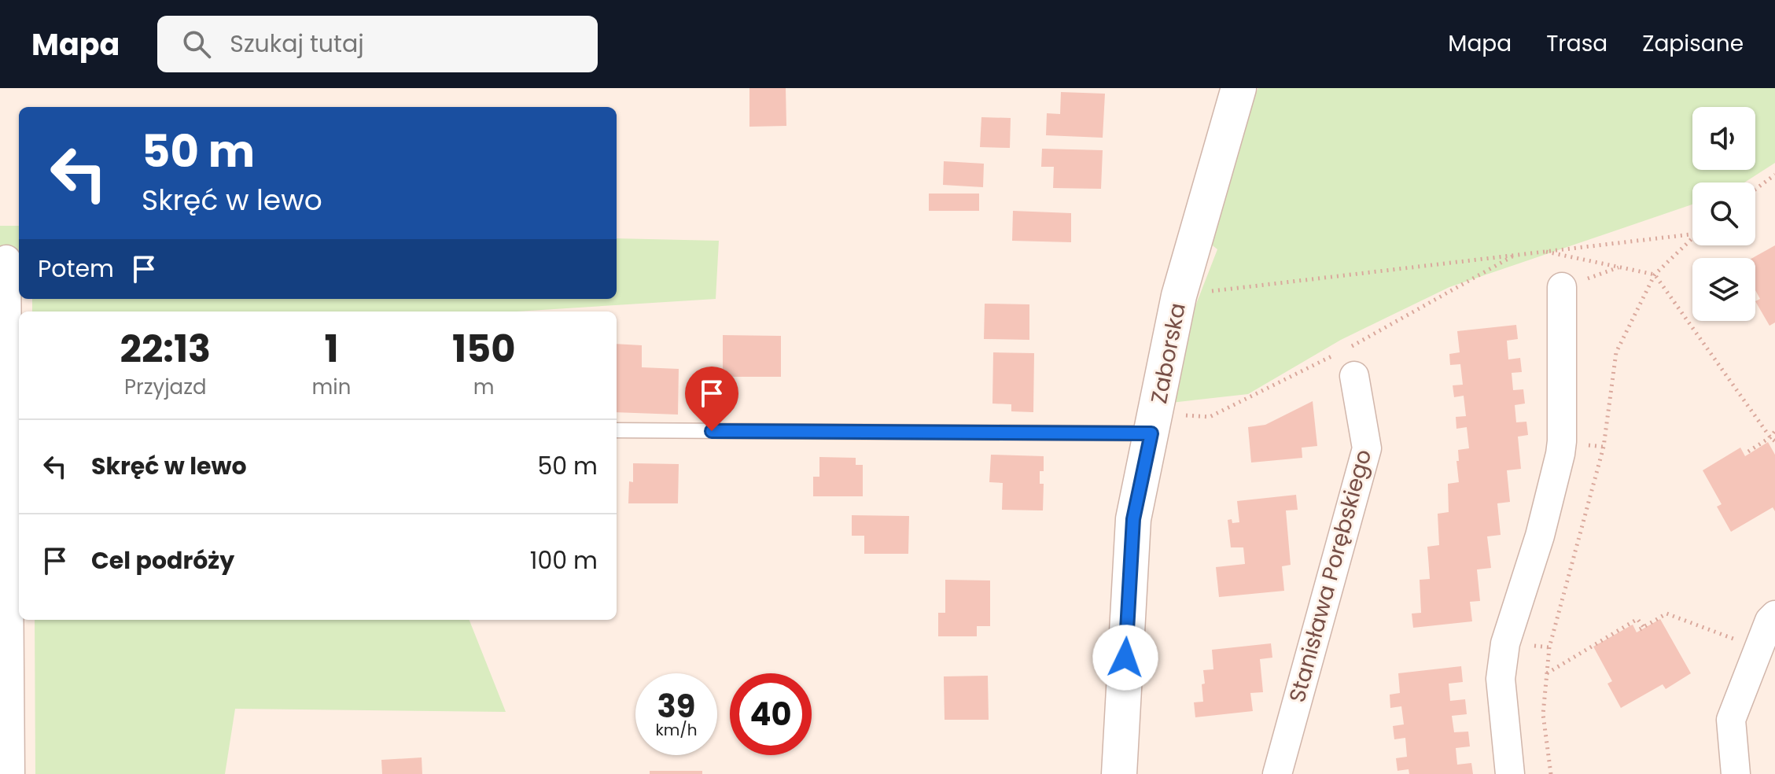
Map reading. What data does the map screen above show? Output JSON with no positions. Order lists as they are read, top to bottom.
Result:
{
  "streets": {
    "street": ["Zaborska", "Stanisława Porębskiego"]
  },
  "page": {
    "header": "Mapa",
    "search": "Szukaj tutaj",
    "nav": ["Mapa", "Trasa", "Zapisane"],
    "turn": ["50 m", "Skręć w lewo"],
    "then": "Potem",
    "eta": [
      "22:13",
      "Przyjazd",
      "1",
      "min",
      "150",
      "m"
    ],
    "list": [
      {
        "name": "Skręć w lewo",
        "value": "50 m"
      },
      {
        "name": "Cel podróży",
        "value": "100 m"
      }
    ],
    "speed": "39 km/h",
    "limit": "40"
  }
}
